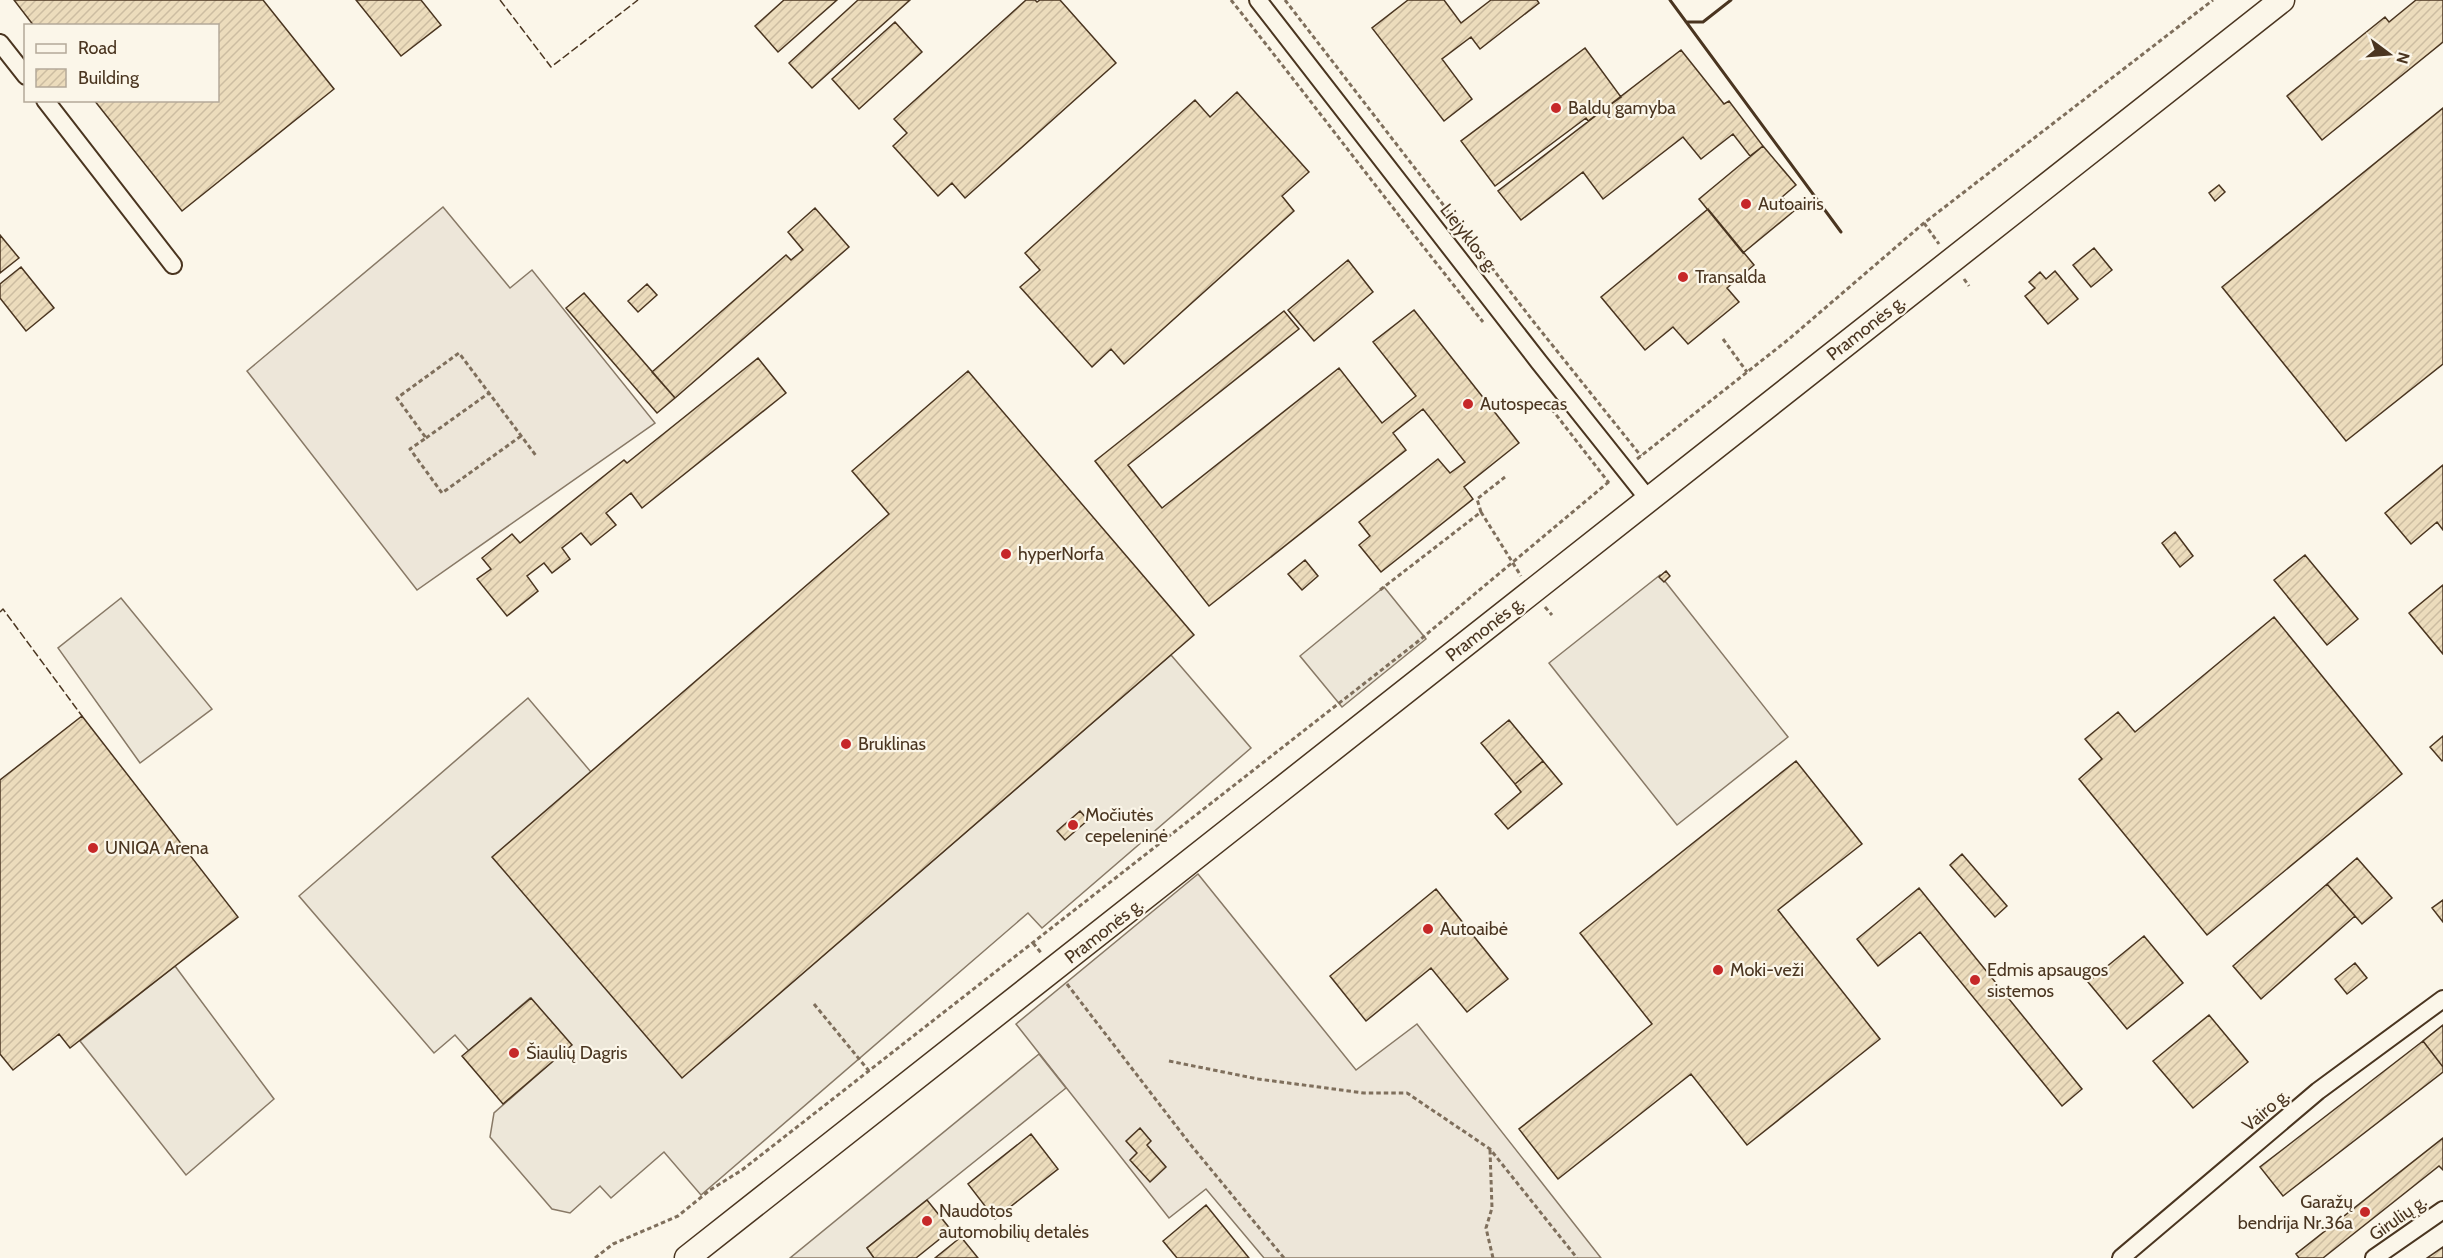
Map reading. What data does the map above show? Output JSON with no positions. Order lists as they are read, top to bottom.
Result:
{
  "streets": {
    "main road": ["Pramonės g."],
    "street": ["Liejyklos g.", "Vairo g.", "Girulių g."]
  },
  "crossings": [
    ["Liejyklos g.", "Pramonės g."]
  ],
  "places": [
    "Baldų gamyba",
    "Autoairis",
    "Transalda",
    "Autospecas",
    "hyperNorfa",
    "Bruklinas",
    "Močiutės cepeleninė",
    "UNIQA Arena",
    "Autoaibė",
    "Moki-veži",
    "Edmis apsaugos sistemos",
    "Šiaulių Dagris",
    "Garažų bendrija Nr.36a",
    "Naudotos automobilių detalės"
  ],
  "legend": ["Road", "Building"],
  "north": "right"
}
